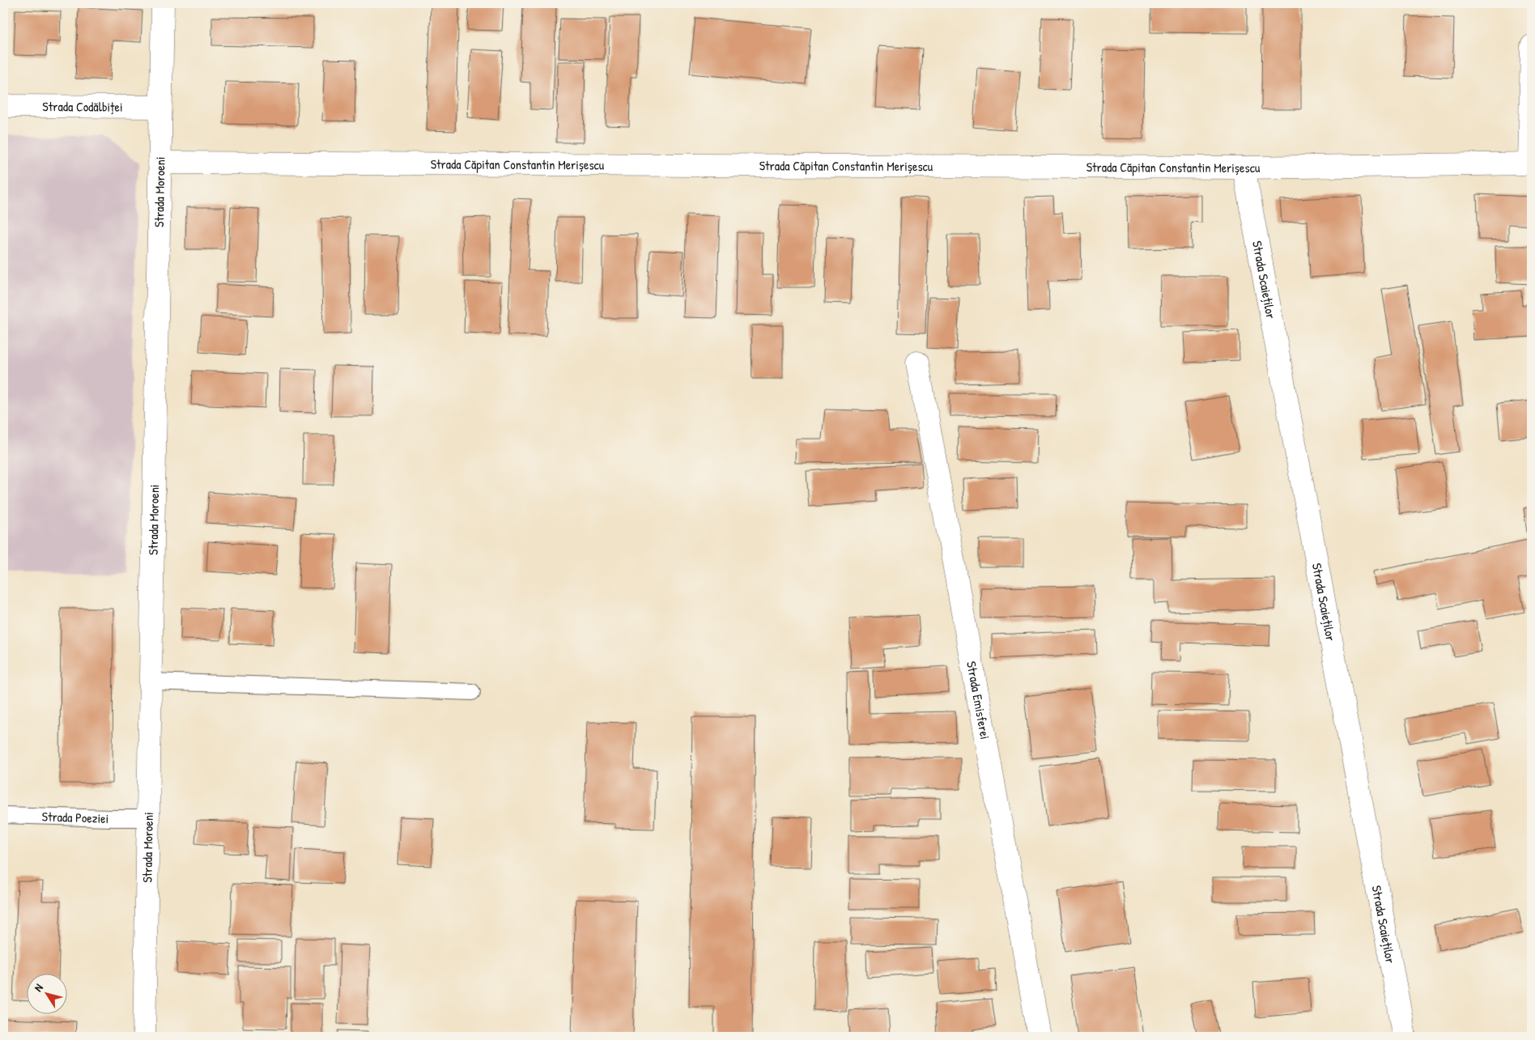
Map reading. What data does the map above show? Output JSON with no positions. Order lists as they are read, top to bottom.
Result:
{
  "streets": {
    "street": [
      "Strada Codălbiței",
      "Strada Căpitan Constantin Merișescu",
      "Strada Moroeni",
      "Strada Scaieților",
      "Strada Emisferei"
    ],
    "lane": ["Strada Poeziei"]
  },
  "crossings": [
    ["Strada Codălbiței", "Strada Moroeni"],
    ["Strada Căpitan Constantin Merișescu", "Strada Moroeni"],
    ["Strada Căpitan Constantin Merișescu", "Strada Scaieților"],
    ["Strada Moroeni", "Strada Poeziei"]
  ],
  "north": "top left"
}
